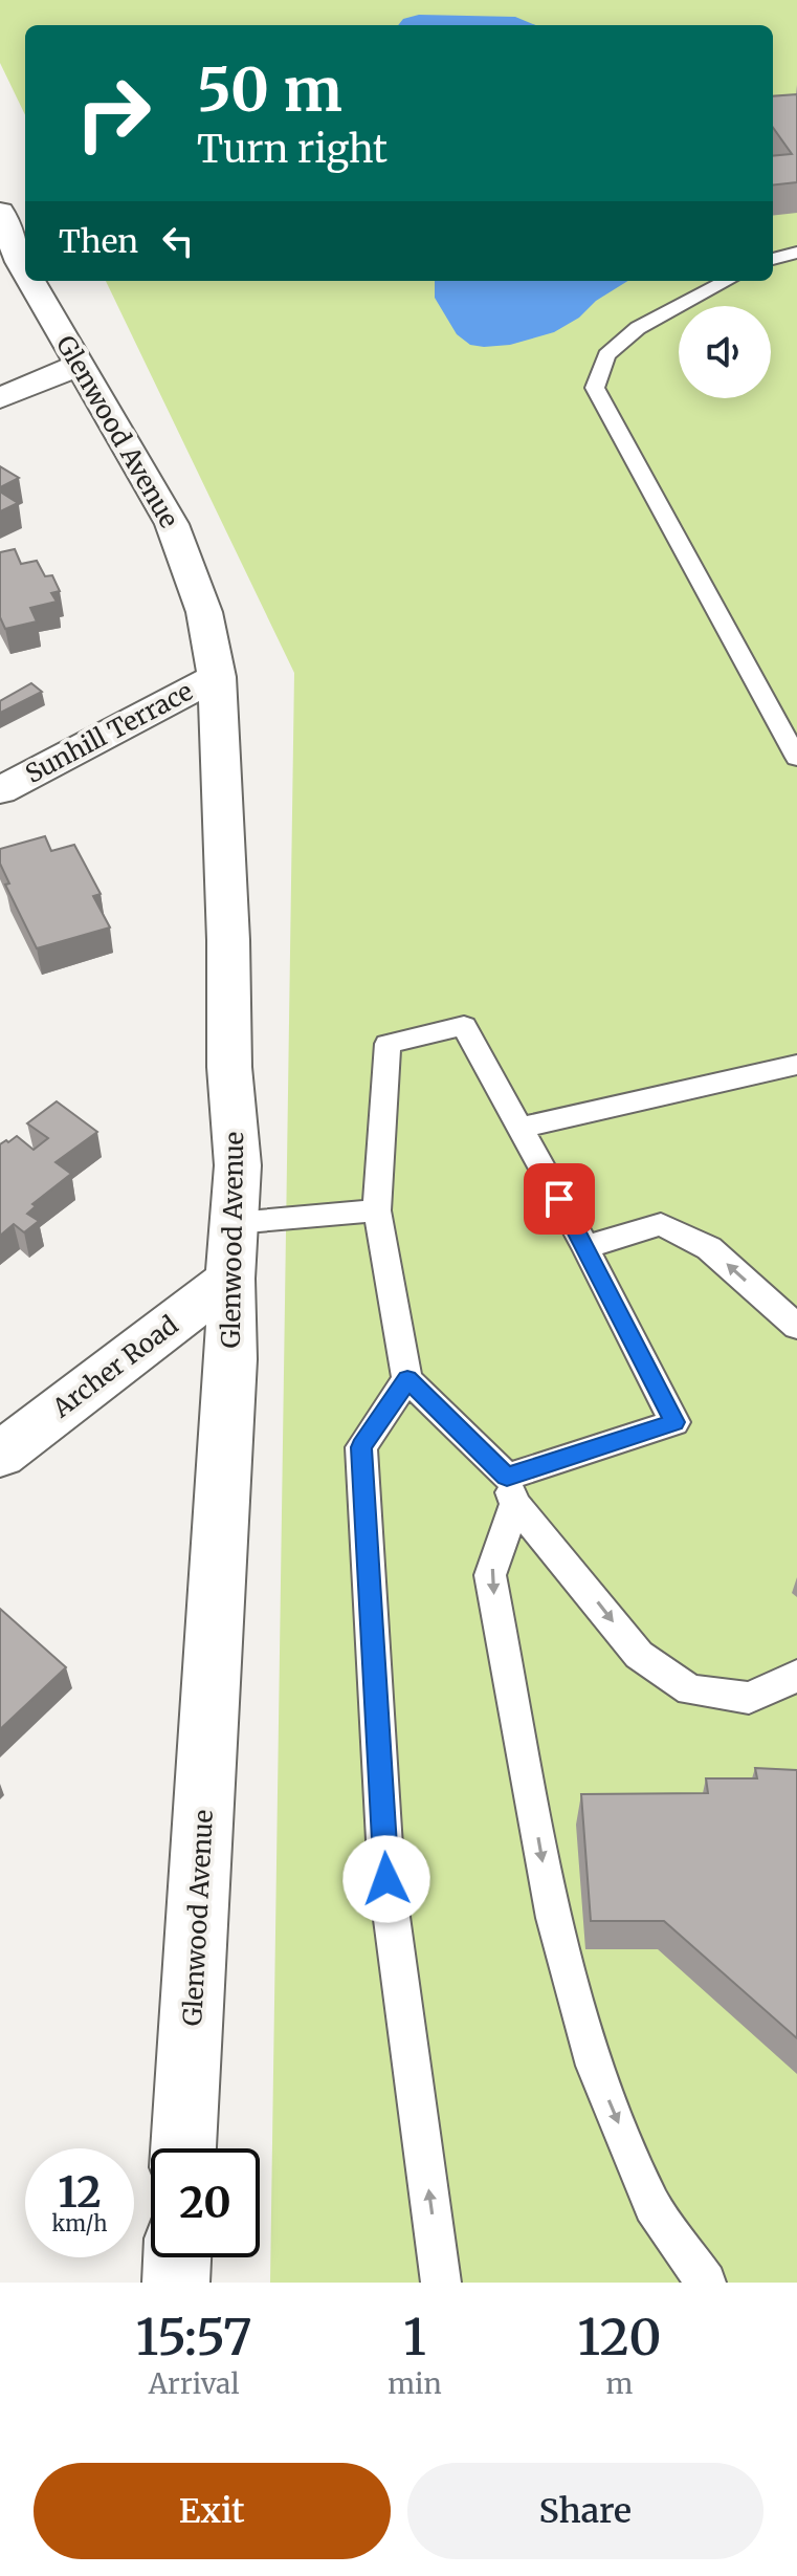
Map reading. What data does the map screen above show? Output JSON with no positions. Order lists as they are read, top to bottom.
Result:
{
  "streets": {
    "street": ["Glenwood Avenue", "Sunhill Terrace", "Archer Road"]
  },
  "crossings": [
    ["Glenwood Avenue", "Sunhill Terrace"],
    ["Glenwood Avenue", "Archer Road"]
  ],
  "page": {
    "turn": ["50 m", "Turn right"],
    "then": "Then",
    "speed": "12 km/h",
    "limit": "20",
    "eta": [
      "15:57",
      "Arrival",
      "1",
      "min",
      "120",
      "m"
    ],
    "buttons": ["Exit", "Share"]
  }
}
